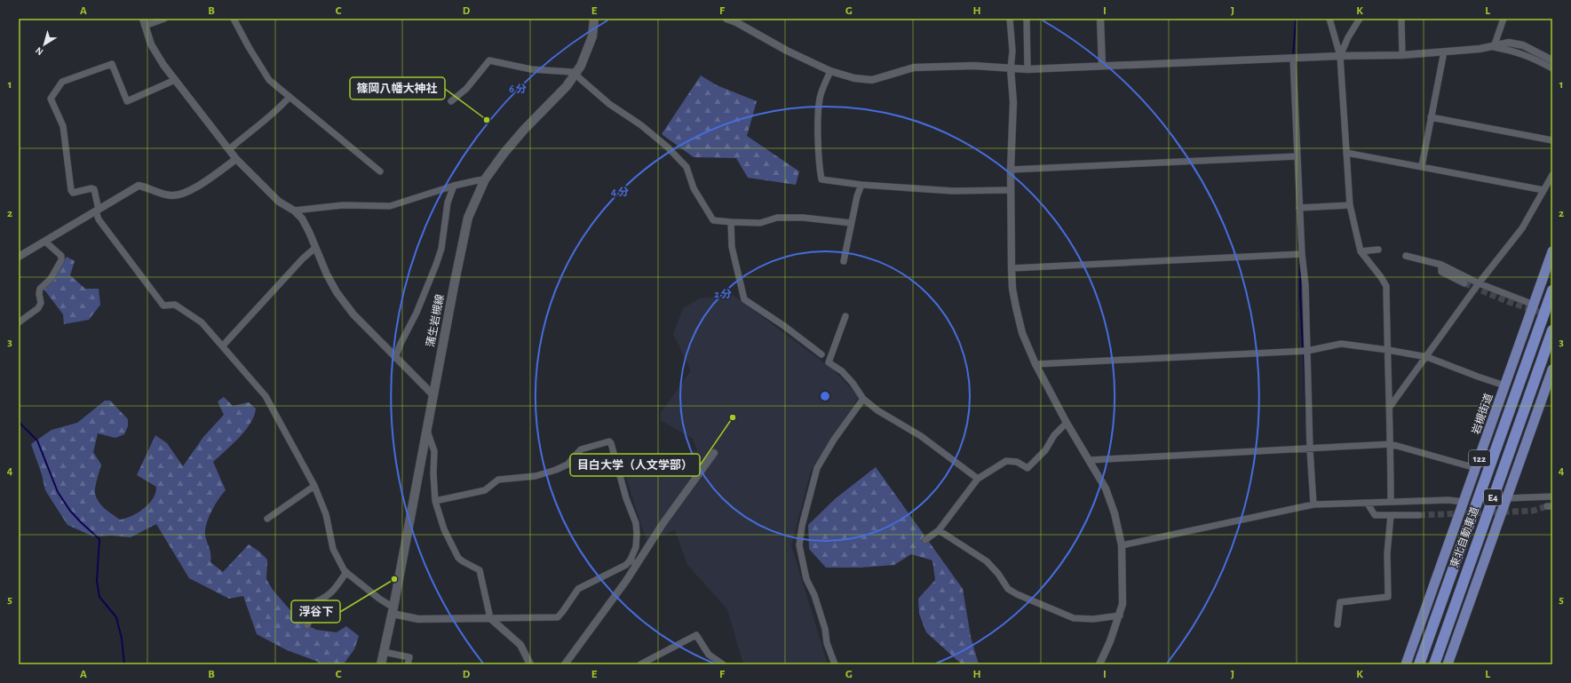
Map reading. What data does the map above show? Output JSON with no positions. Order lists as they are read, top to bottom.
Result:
{
  "streets": {
    "highway": [
      "岩槻街道",
      "122",
      "E4",
      "東北自動車道"
    ],
    "main road": ["蒲生岩槻線"]
  },
  "places": ["篠岡八幡大神社", "目白大学（人文学部）", "浮谷下"],
  "north": "bottom left",
  "grid": {
    "columns": [
      "A",
      "B",
      "C",
      "D",
      "E",
      "F",
      "G",
      "H",
      "I",
      "J",
      "K",
      "L"
    ],
    "rows": [
      "1",
      "2",
      "3",
      "4",
      "5"
    ]
  },
  "rings": ["6 分", "4 分", "2 分"]
}
